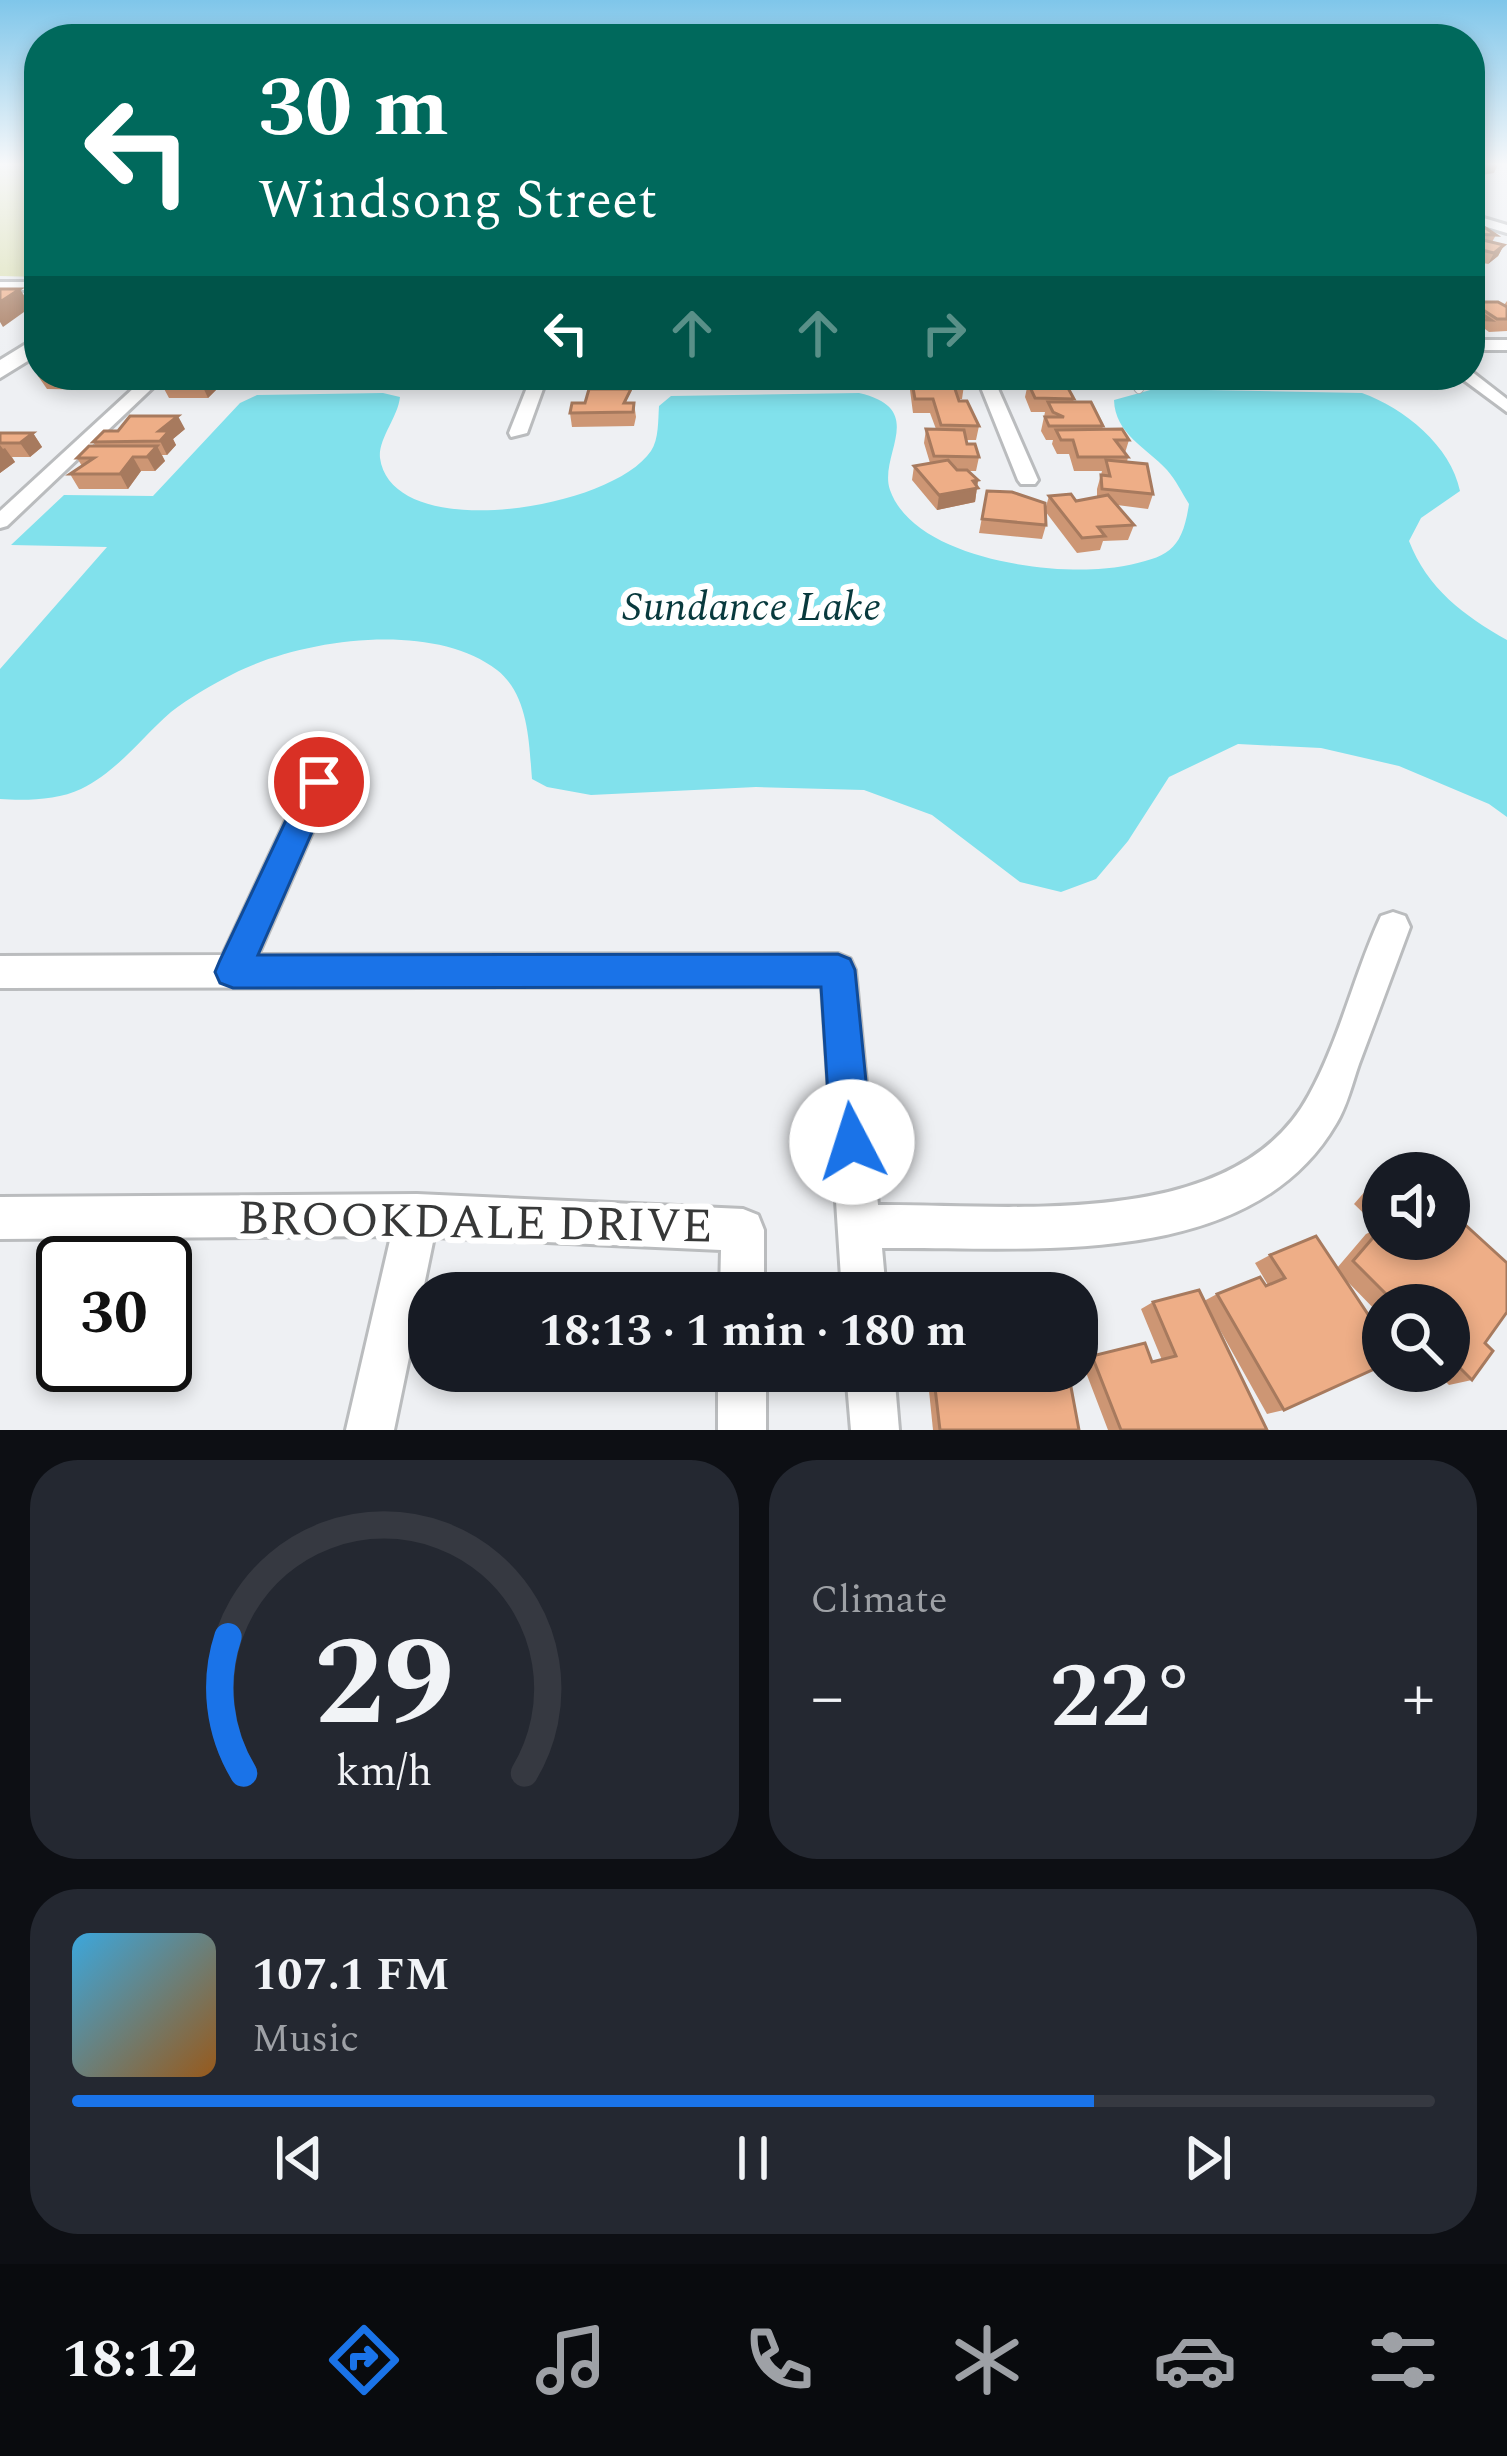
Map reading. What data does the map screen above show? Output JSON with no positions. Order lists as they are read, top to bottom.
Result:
{
  "streets": {
    "street": ["BROOKDALE DRIVE"]
  },
  "water": ["Sundance Lake"],
  "page": {
    "turn": ["30 m", "Windsong Street"],
    "limit": "30",
    "trip": "18:13 · 1 min · 180 m",
    "tile": "Climate",
    "heat": ["−", "22°", "+"],
    "song": ["107.1 FM", "Music"],
    "tabs": "18:12",
    "gauge": ["29", "km/h"]
  }
}
